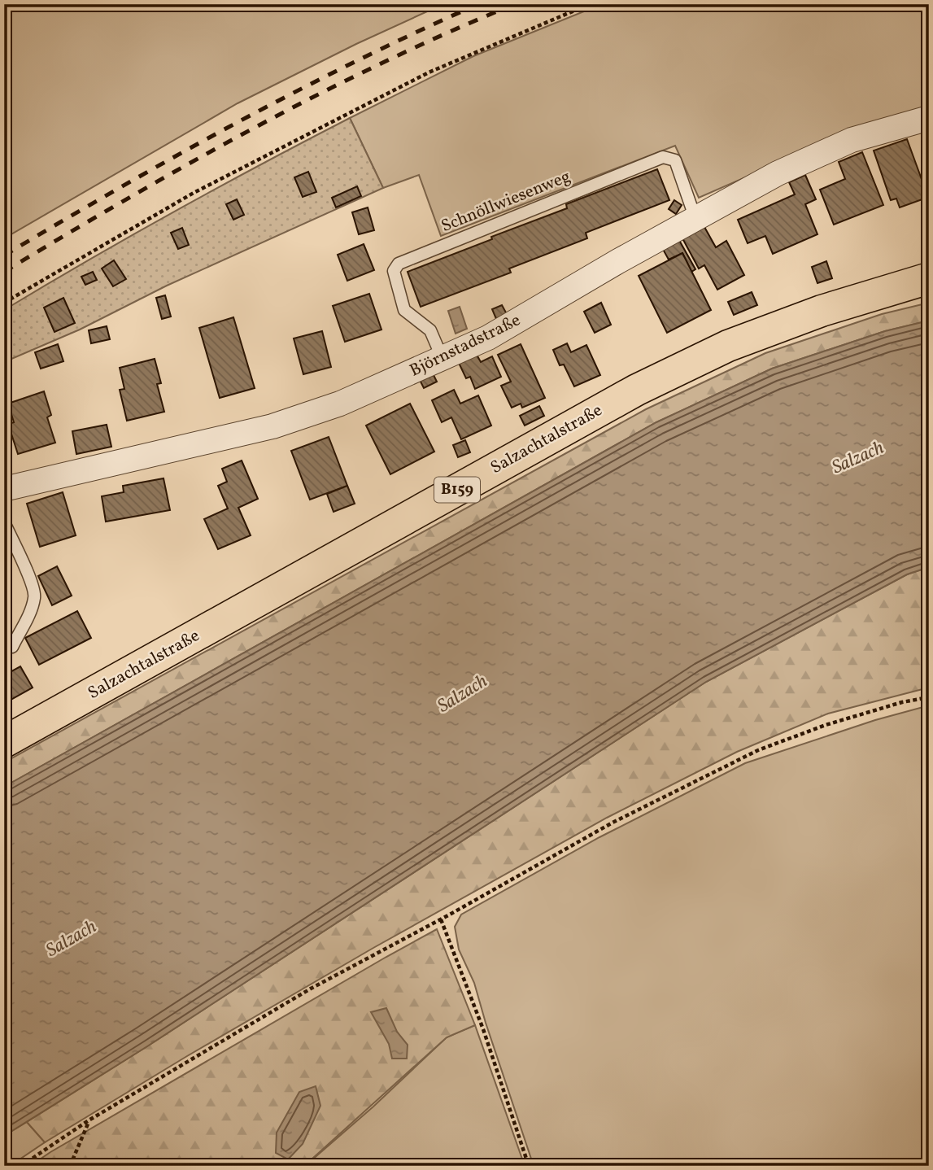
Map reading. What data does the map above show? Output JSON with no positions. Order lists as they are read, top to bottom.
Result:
{
  "streets": {
    "main road": ["Salzachtalstraße", "B159"],
    "street": ["Björnstadstraße"],
    "lane": ["Schnöllwiesenweg"]
  },
  "crossings": [
    ["Schnöllwiesenweg", "Björnstadstraße"]
  ],
  "water": ["Salzach"]
}
